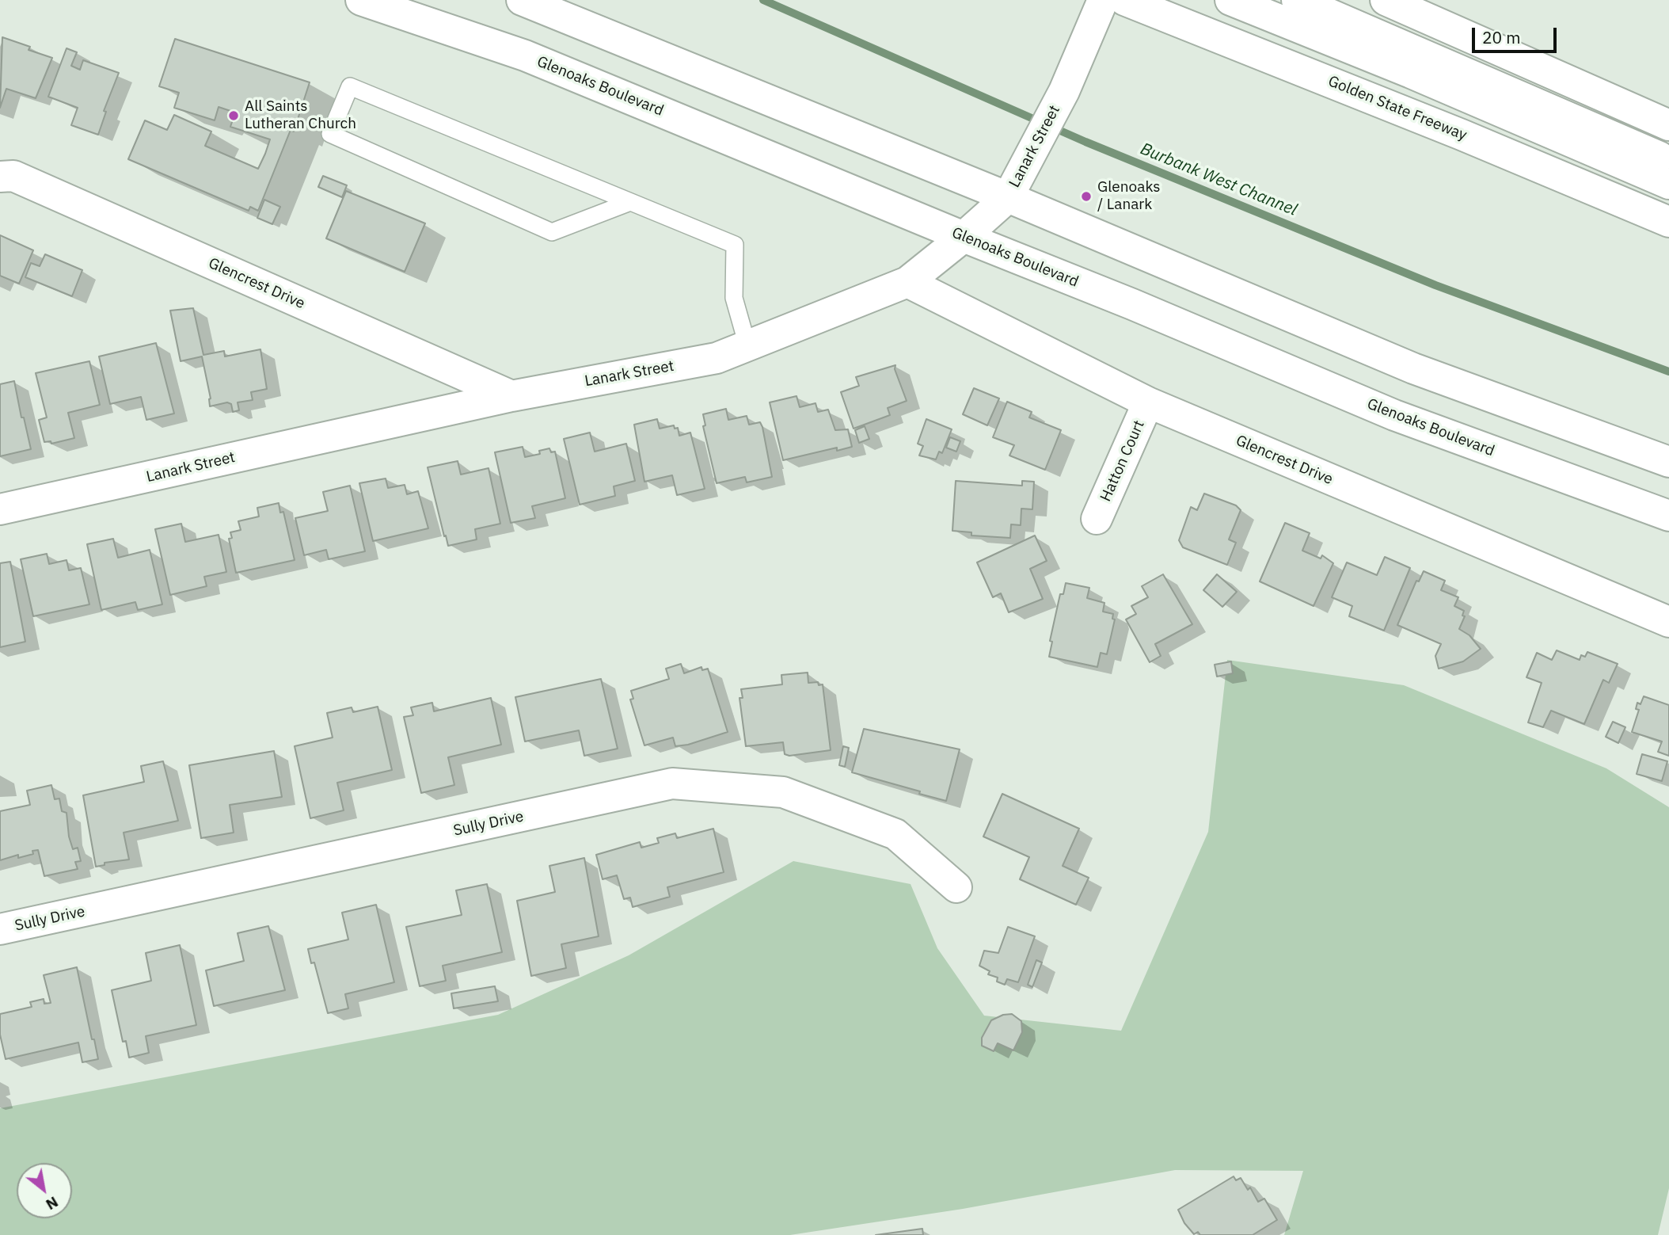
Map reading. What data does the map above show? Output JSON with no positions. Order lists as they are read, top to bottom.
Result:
{
  "streets": {
    "main road": [
      "Glenoaks Boulevard",
      "Golden State Freeway",
      "Lanark Street",
      "Glencrest Drive",
      "Hatton Court",
      "Sully Drive"
    ]
  },
  "crossings": [
    ["Glenoaks Boulevard", "Lanark Street"],
    ["Lanark Street", "Glencrest Drive"],
    ["Glencrest Drive", "Hatton Court"]
  ],
  "water": ["Burbank West Channel"],
  "places": ["All Saints Lutheran Church", "Glenoaks / Lanark"],
  "scale_bar": "20 m",
  "north": "bottom right"
}
